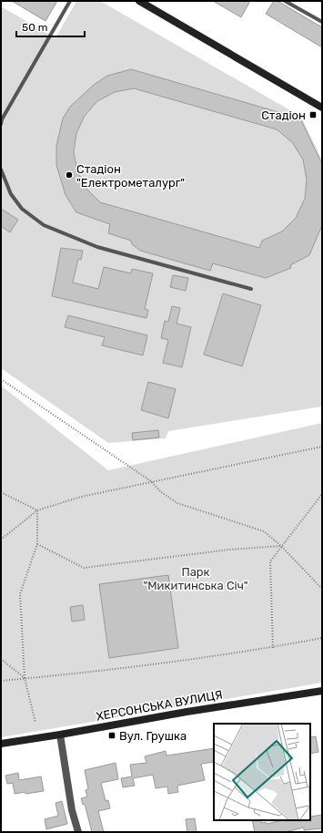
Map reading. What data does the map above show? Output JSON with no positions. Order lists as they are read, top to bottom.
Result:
{
  "streets": {
    "main road": ["ХЕРСОНСЬКА ВУЛИЦЯ"]
  },
  "parks": ["Парк \"Микитинська Січ\""],
  "places": {
    "transit": ["Стадіон", "Вул. Грушка"],
    "other": ["Стадіон \"Електрометалург\""]
  },
  "scale_bar": "50 m"
}
